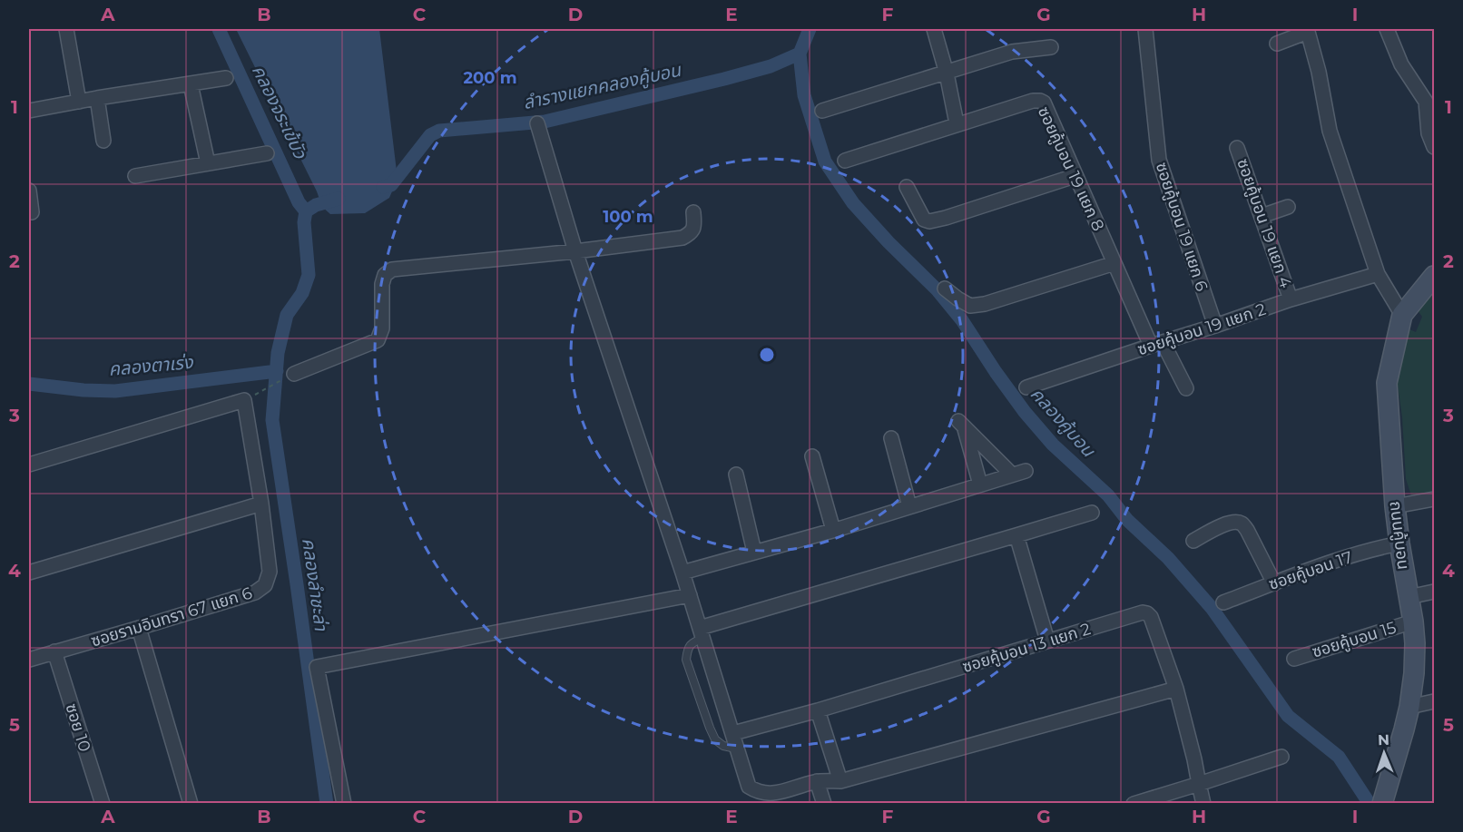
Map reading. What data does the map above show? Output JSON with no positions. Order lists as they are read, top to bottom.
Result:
{
  "streets": {
    "main road": ["ถนนคู้บอน"],
    "street": [
      "ซอยคู้บอน 19 แยก 8",
      "ซอยคู้บอน 19 แยก 4",
      "ซอยคู้บอน 19 แยก 6",
      "ซอยคู้บอน 19 แยก 2",
      "ซอยคู้บอน 17",
      "ซอยรามอินทรา 67 แยก 6",
      "ซอยคู้บอน 15",
      "ซอยคู้บอน 13 แยก 2",
      "ซอย 10"
    ]
  },
  "crossings": [
    ["ซอยคู้บอน 19 แยก 8", "ซอยคู้บอน 19 แยก 2"],
    ["ซอยคู้บอน 19 แยก 4", "ซอยคู้บอน 19 แยก 2"],
    ["ซอยคู้บอน 19 แยก 6", "ซอยคู้บอน 19 แยก 2"],
    ["ถนนคู้บอน", "ซอยคู้บอน 17"],
    ["ถนนคู้บอน", "ซอยคู้บอน 15"],
    ["ซอยรามอินทรา 67 แยก 6", "ซอย 10"]
  ],
  "water": [
    "ลำรางแยกคลองคู้บอน",
    "คลองจระเข้บัว",
    "คลองตาเร่ง",
    "คลองคู้บอน",
    "คลองลำชะล่า"
  ],
  "north": "top",
  "grid": {
    "columns": [
      "A",
      "B",
      "C",
      "D",
      "E",
      "F",
      "G",
      "H",
      "I"
    ],
    "rows": [
      "1",
      "2",
      "3",
      "4",
      "5"
    ]
  },
  "rings": ["200 m", "100 m"]
}
